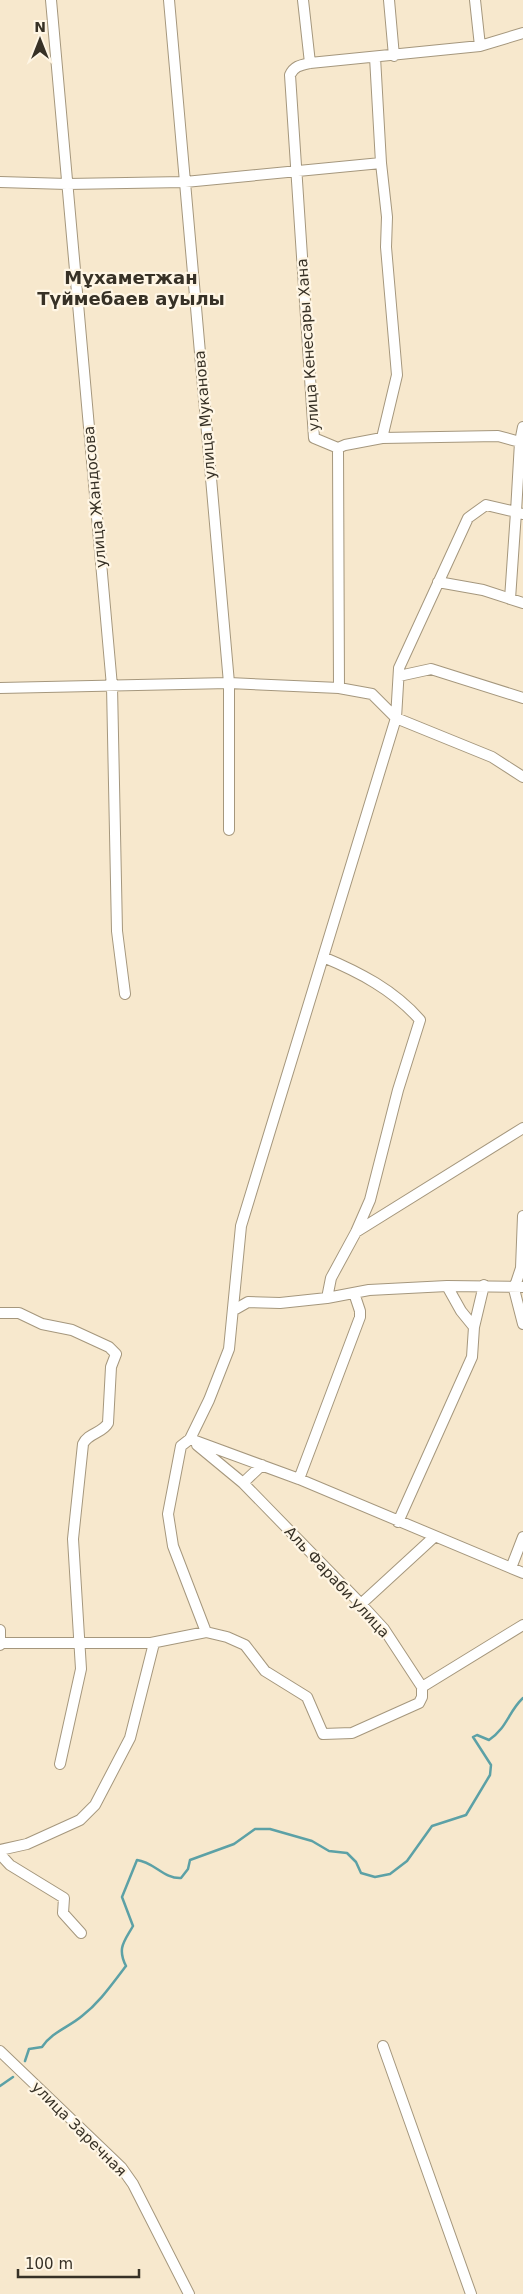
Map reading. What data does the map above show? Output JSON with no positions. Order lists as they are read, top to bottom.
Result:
{
  "streets": {
    "street": [
      "улица Кенесары Хана",
      "улица Муканова",
      "улица Жандосова",
      "Аль Фараби улица",
      "улица Заречная"
    ]
  },
  "districts": ["Мұхаметжан Түймебаев ауылы"],
  "scale_bar": "100 m",
  "north": "top"
}
